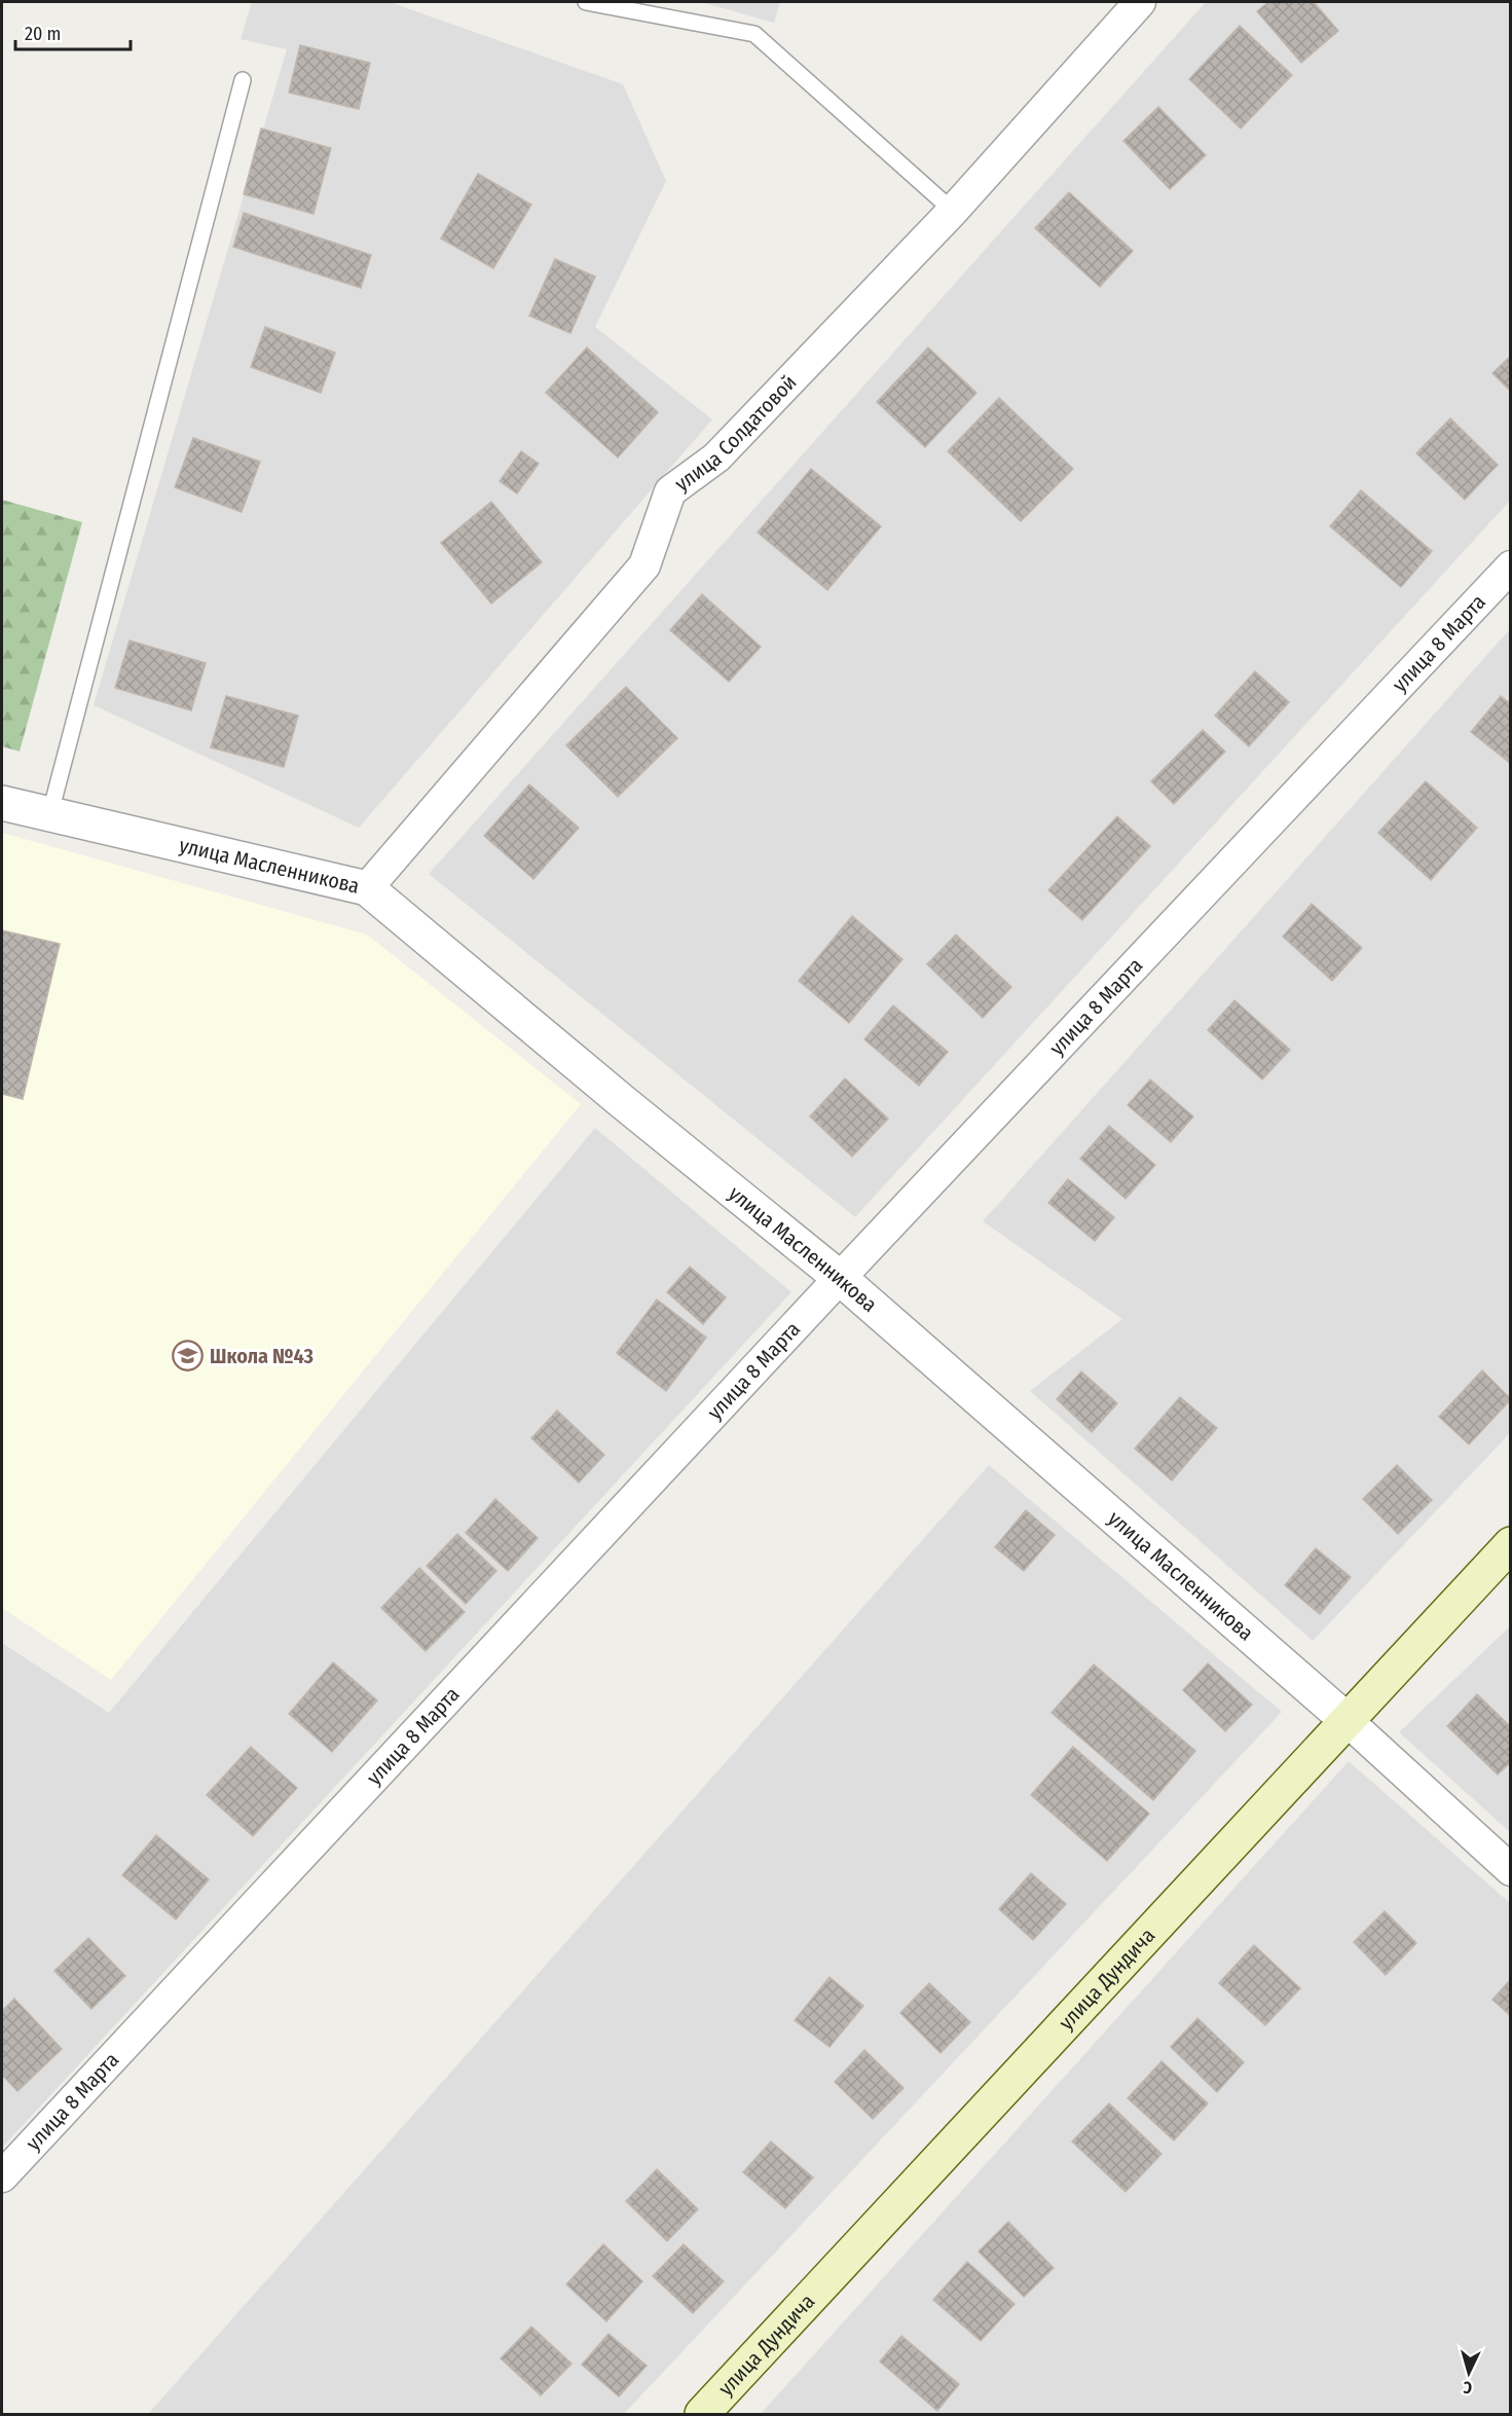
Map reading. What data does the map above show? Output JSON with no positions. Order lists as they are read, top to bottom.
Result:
{
  "streets": {
    "main road": ["улица Дундича"],
    "street": ["улица Солдатовой", "улица 8 Марта", "улица Масленникова"]
  },
  "crossings": [
    ["улица Солдатовой", "улица Масленникова"],
    ["улица 8 Марта", "улица Масленникова"],
    ["улица Масленникова", "улица Дундича"]
  ],
  "places": {
    "school or university": ["Школа №43"]
  },
  "scale_bar": "20 m",
  "north": "bottom"
}
